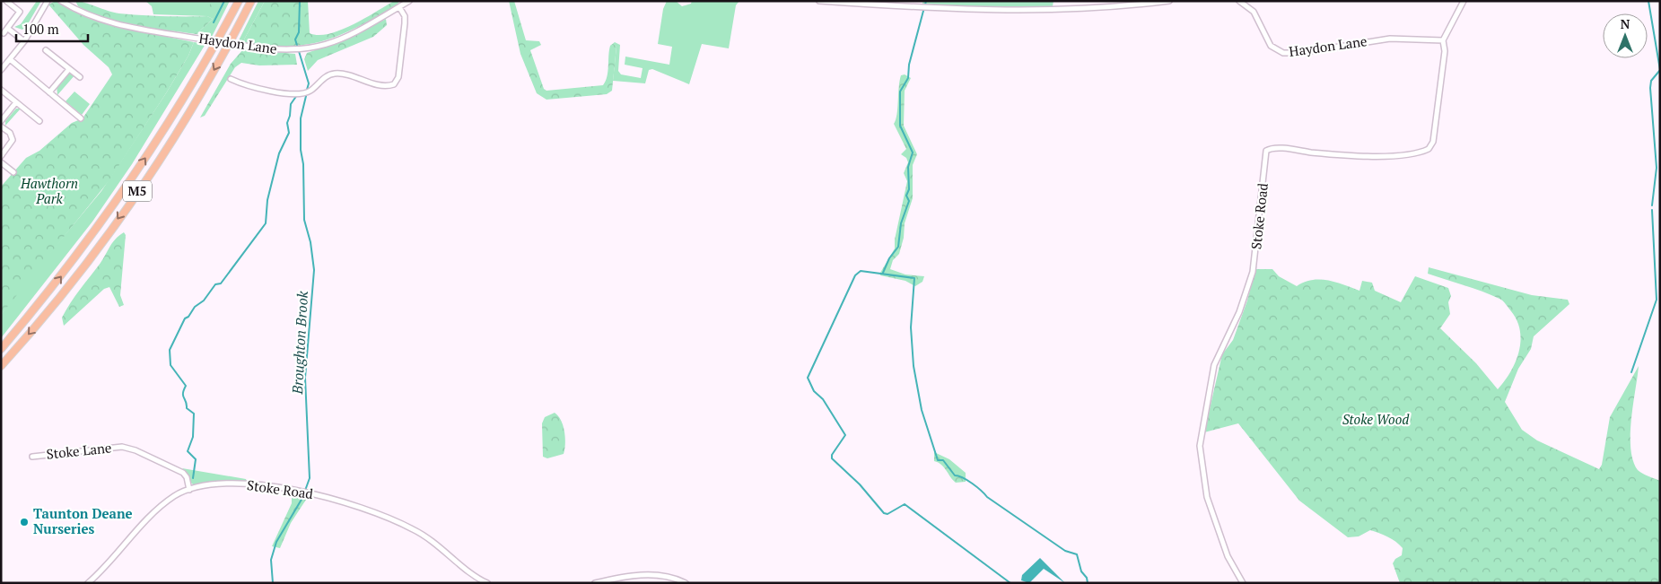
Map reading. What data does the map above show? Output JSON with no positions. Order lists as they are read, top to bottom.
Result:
{
  "streets": {
    "highway": ["M5"],
    "street": ["Haydon Lane", "Stoke Road", "Stoke Lane"]
  },
  "crossings": [
    ["Haydon Lane", "Stoke Road"],
    ["Stoke Road", "Stoke Lane"]
  ],
  "water": ["Broughton Brook"],
  "parks": ["Hawthorn Park", "Stoke Wood"],
  "places": ["Taunton Deane Nurseries"],
  "scale_bar": "100 m",
  "north": "top"
}
